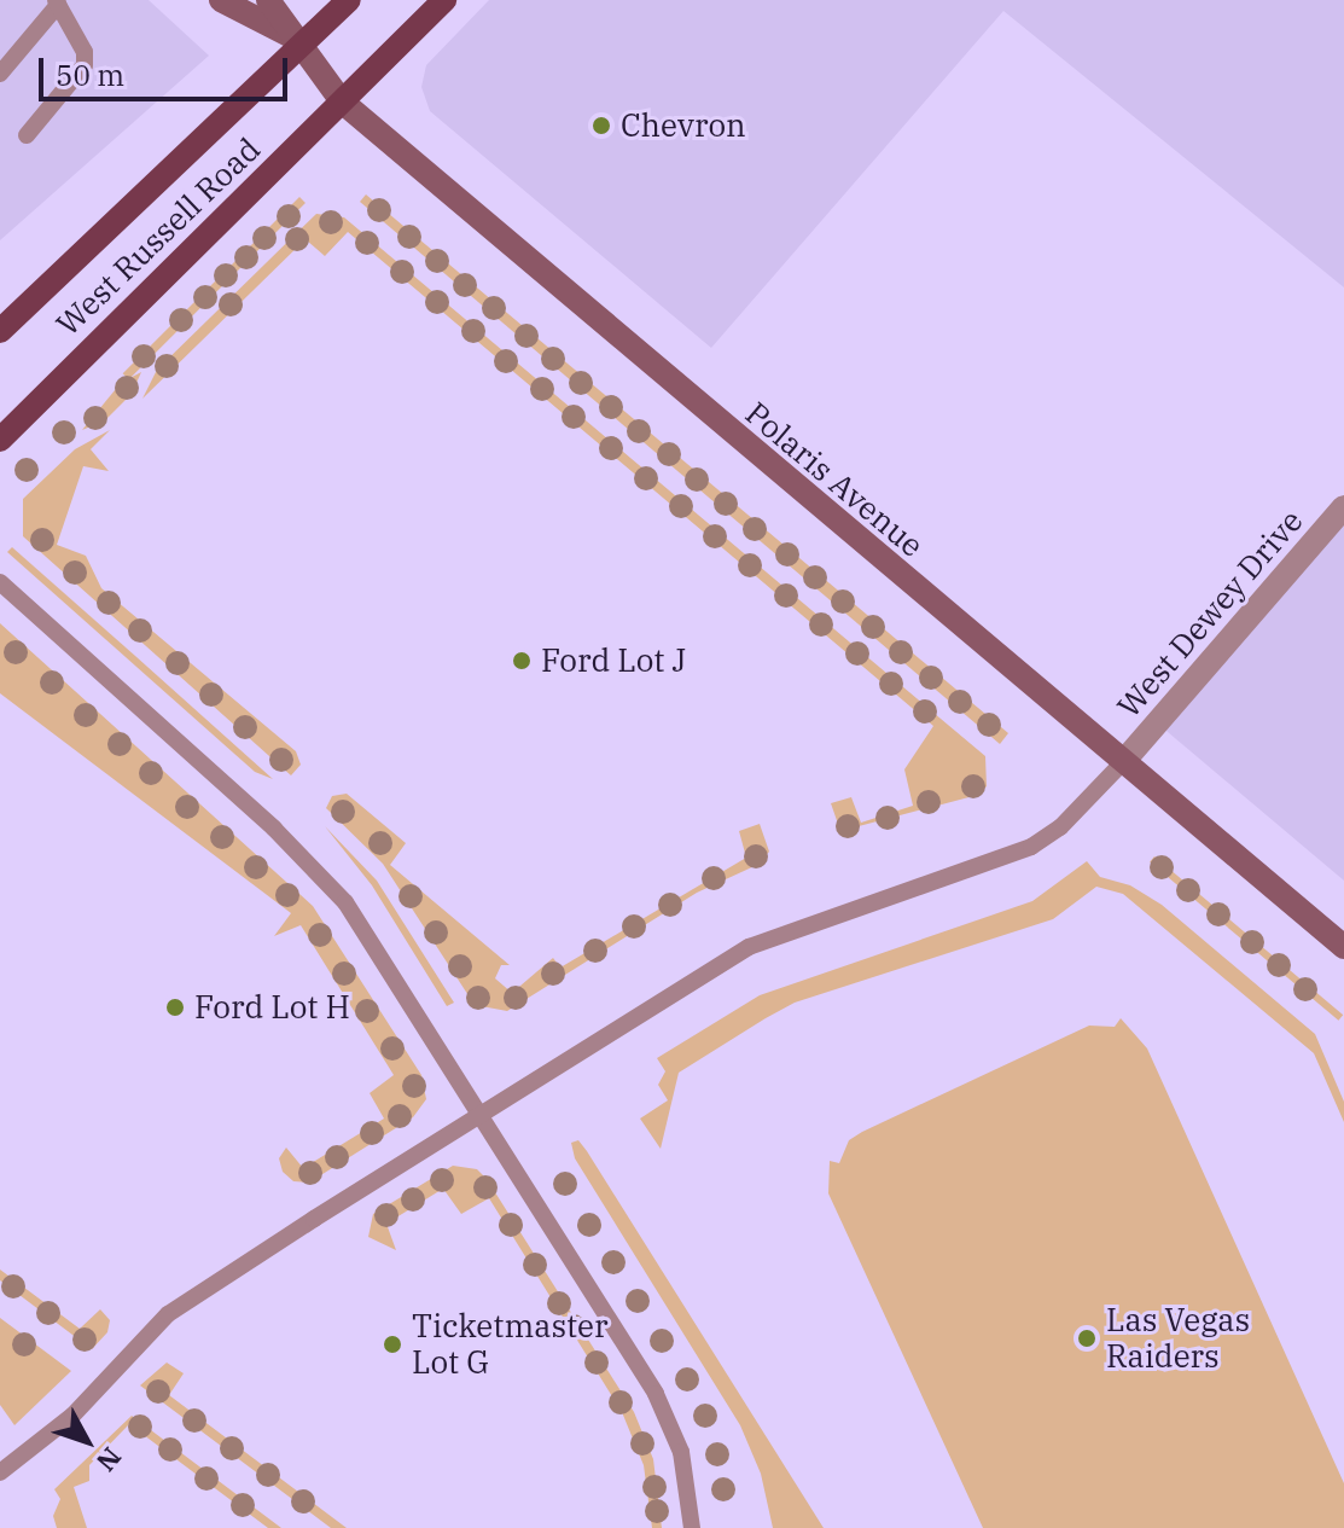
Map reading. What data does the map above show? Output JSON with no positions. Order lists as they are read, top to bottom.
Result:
{
  "streets": {
    "main road": ["West Russell Road"],
    "street": ["Polaris Avenue", "West Dewey Drive"]
  },
  "crossings": [
    ["West Russell Road", "Polaris Avenue"],
    ["Polaris Avenue", "West Dewey Drive"]
  ],
  "places": [
    "Chevron",
    "Ford Lot J",
    "Ford Lot H",
    "Las Vegas Raiders",
    "Ticketmaster Lot G"
  ],
  "scale_bar": "50 m",
  "north": "bottom right"
}
